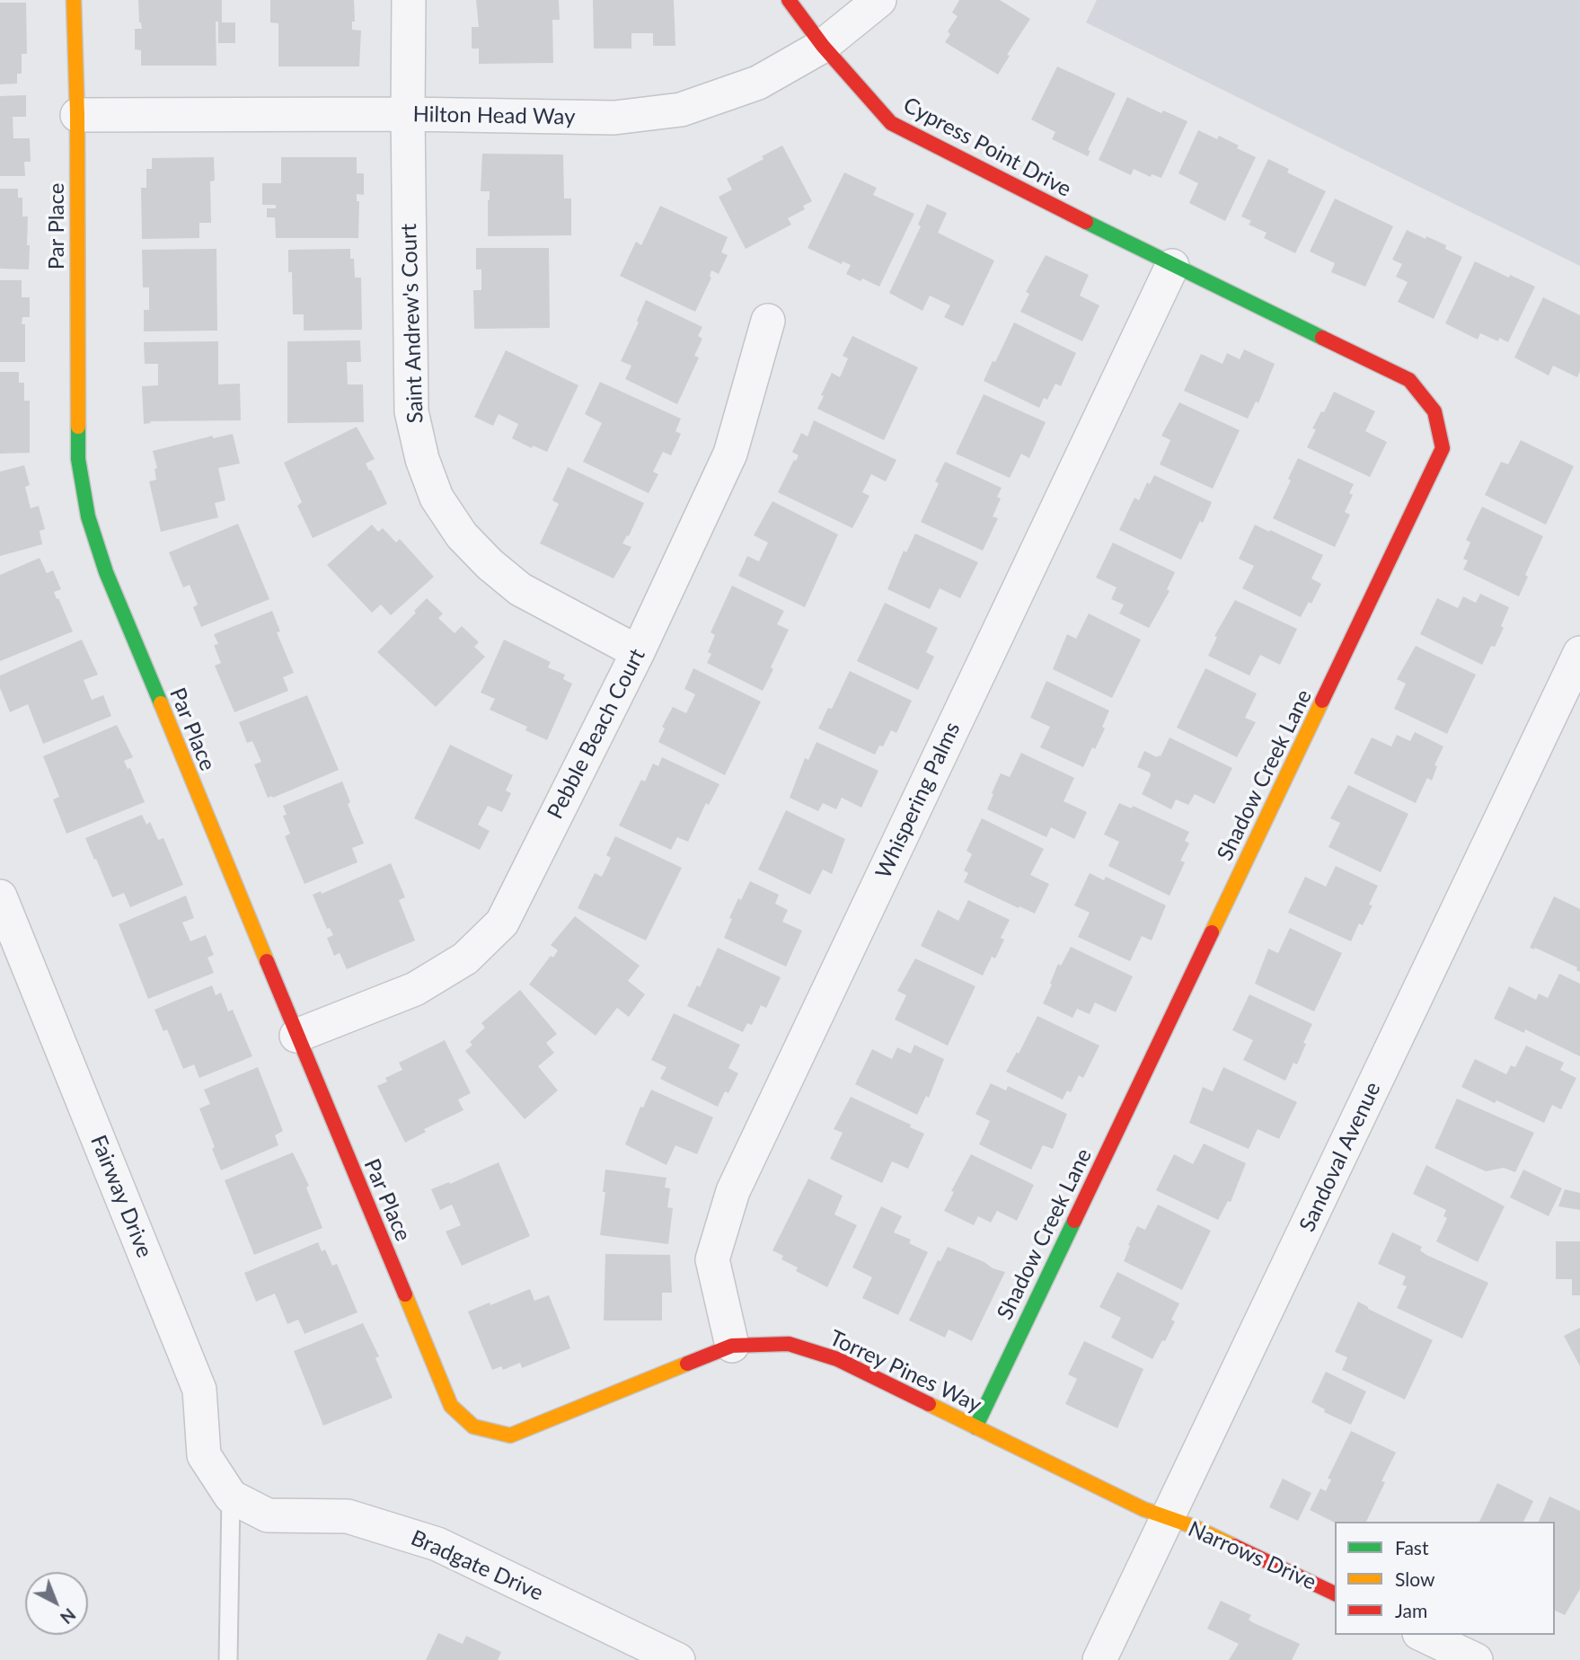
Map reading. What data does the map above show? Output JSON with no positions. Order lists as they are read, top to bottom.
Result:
{
  "streets": {
    "street": [
      "Hilton Head Way",
      "Cypress Point Drive",
      "Par Place",
      "Saint Andrew's Court",
      "Pebble Beach Court",
      "Shadow Creek Lane",
      "Whispering Palms",
      "Sandoval Avenue",
      "Fairway Drive",
      "Torrey Pines Way",
      "Narrows Drive",
      "Bradgate Drive"
    ]
  },
  "crossings": [
    ["Hilton Head Way", "Cypress Point Drive"],
    ["Hilton Head Way", "Par Place"],
    ["Hilton Head Way", "Saint Andrew's Court"],
    ["Cypress Point Drive", "Shadow Creek Lane"],
    ["Cypress Point Drive", "Whispering Palms"],
    ["Par Place", "Pebble Beach Court"],
    ["Par Place", "Torrey Pines Way"],
    ["Saint Andrew's Court", "Pebble Beach Court"],
    ["Shadow Creek Lane", "Whispering Palms"],
    ["Shadow Creek Lane", "Torrey Pines Way"],
    ["Whispering Palms", "Torrey Pines Way"],
    ["Sandoval Avenue", "Torrey Pines Way"],
    ["Sandoval Avenue", "Narrows Drive"],
    ["Fairway Drive", "Bradgate Drive"],
    ["Torrey Pines Way", "Narrows Drive"]
  ],
  "legend": ["Fast", "Slow", "Jam"],
  "north": "bottom right"
}
